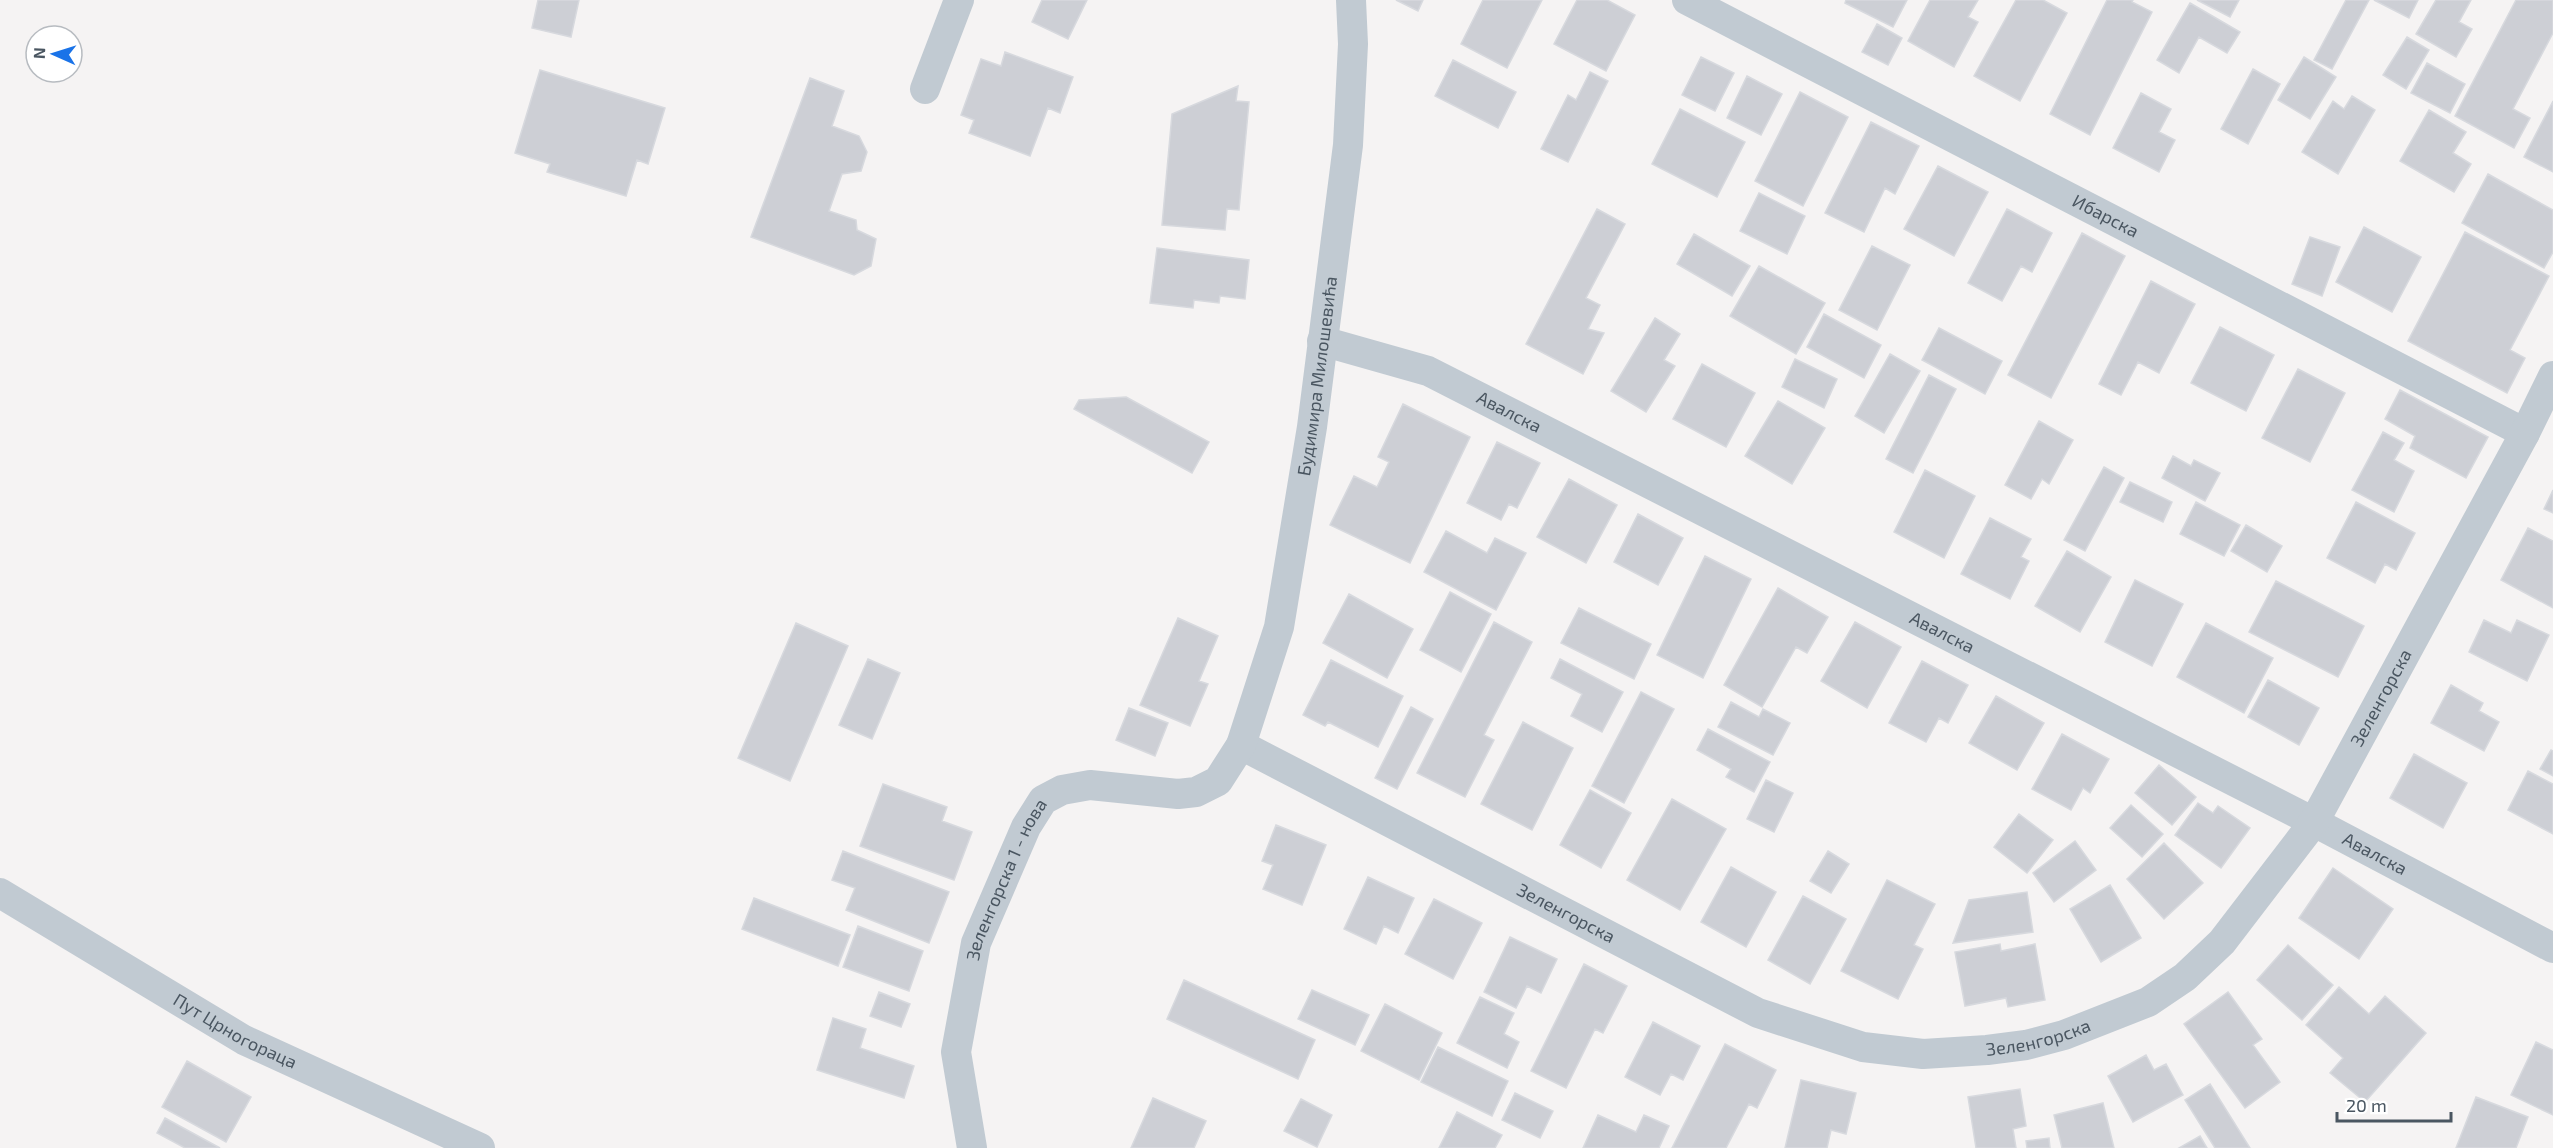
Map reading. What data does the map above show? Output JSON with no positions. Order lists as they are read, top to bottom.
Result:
{
  "streets": {
    "street": [
      "Ибарска",
      "Будимира Милошевића",
      "Авалска",
      "Зеленгорска",
      "Зеленгорска 1 - нова",
      "Пут Црногораца"
    ]
  },
  "crossings": [
    ["Ибарска", "Зеленгорска"],
    ["Будимира Милошевића", "Авалска"],
    ["Будимира Милошевића", "Зеленгорска"],
    ["Будимира Милошевића", "Зеленгорска 1 - нова"],
    ["Авалска", "Зеленгорска"],
    ["Зеленгорска", "Зеленгорска 1 - нова"]
  ],
  "scale_bar": "20 m",
  "north": "left"
}
